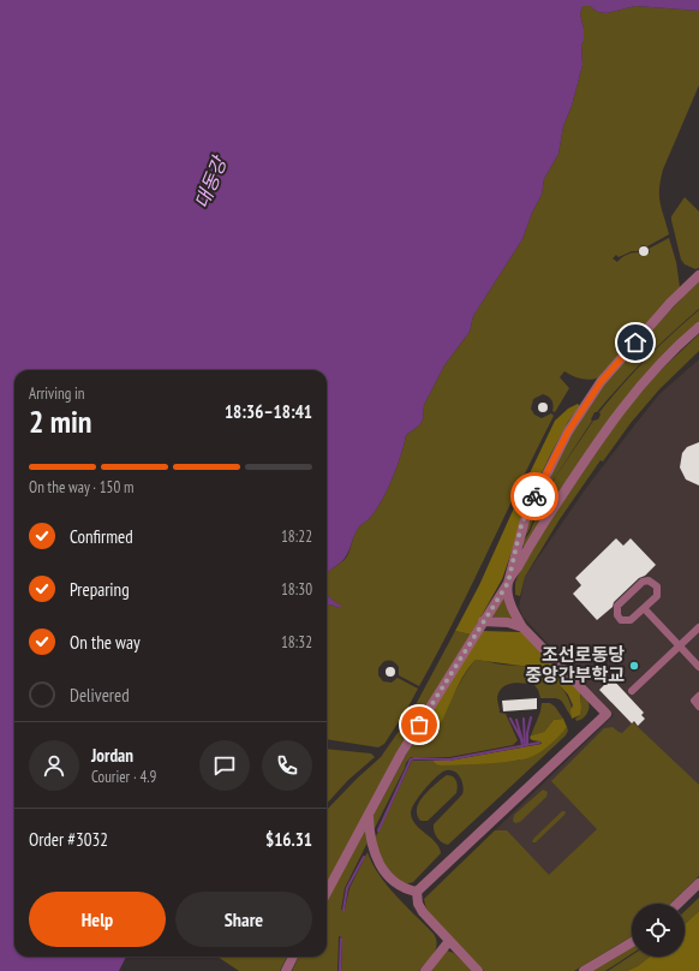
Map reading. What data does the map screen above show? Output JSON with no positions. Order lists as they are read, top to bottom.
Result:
{
  "water": ["대동강"],
  "places": ["조선로동당 중앙간부학교"],
  "page": {
    "heading": ["2 min", "Arriving in", "18:36–18:41"],
    "panel": [
      "Jordan",
      "Courier · 4.9",
      "Order #3032",
      "$16.31"
    ],
    "bar": "On the way · 150 m",
    "list": [
      ["Confirmed", "18:22"],
      ["Preparing", "18:30"],
      ["On the way", "18:32"],
      "Delivered"
    ],
    "buttons": ["Help", "Share"]
  }
}
